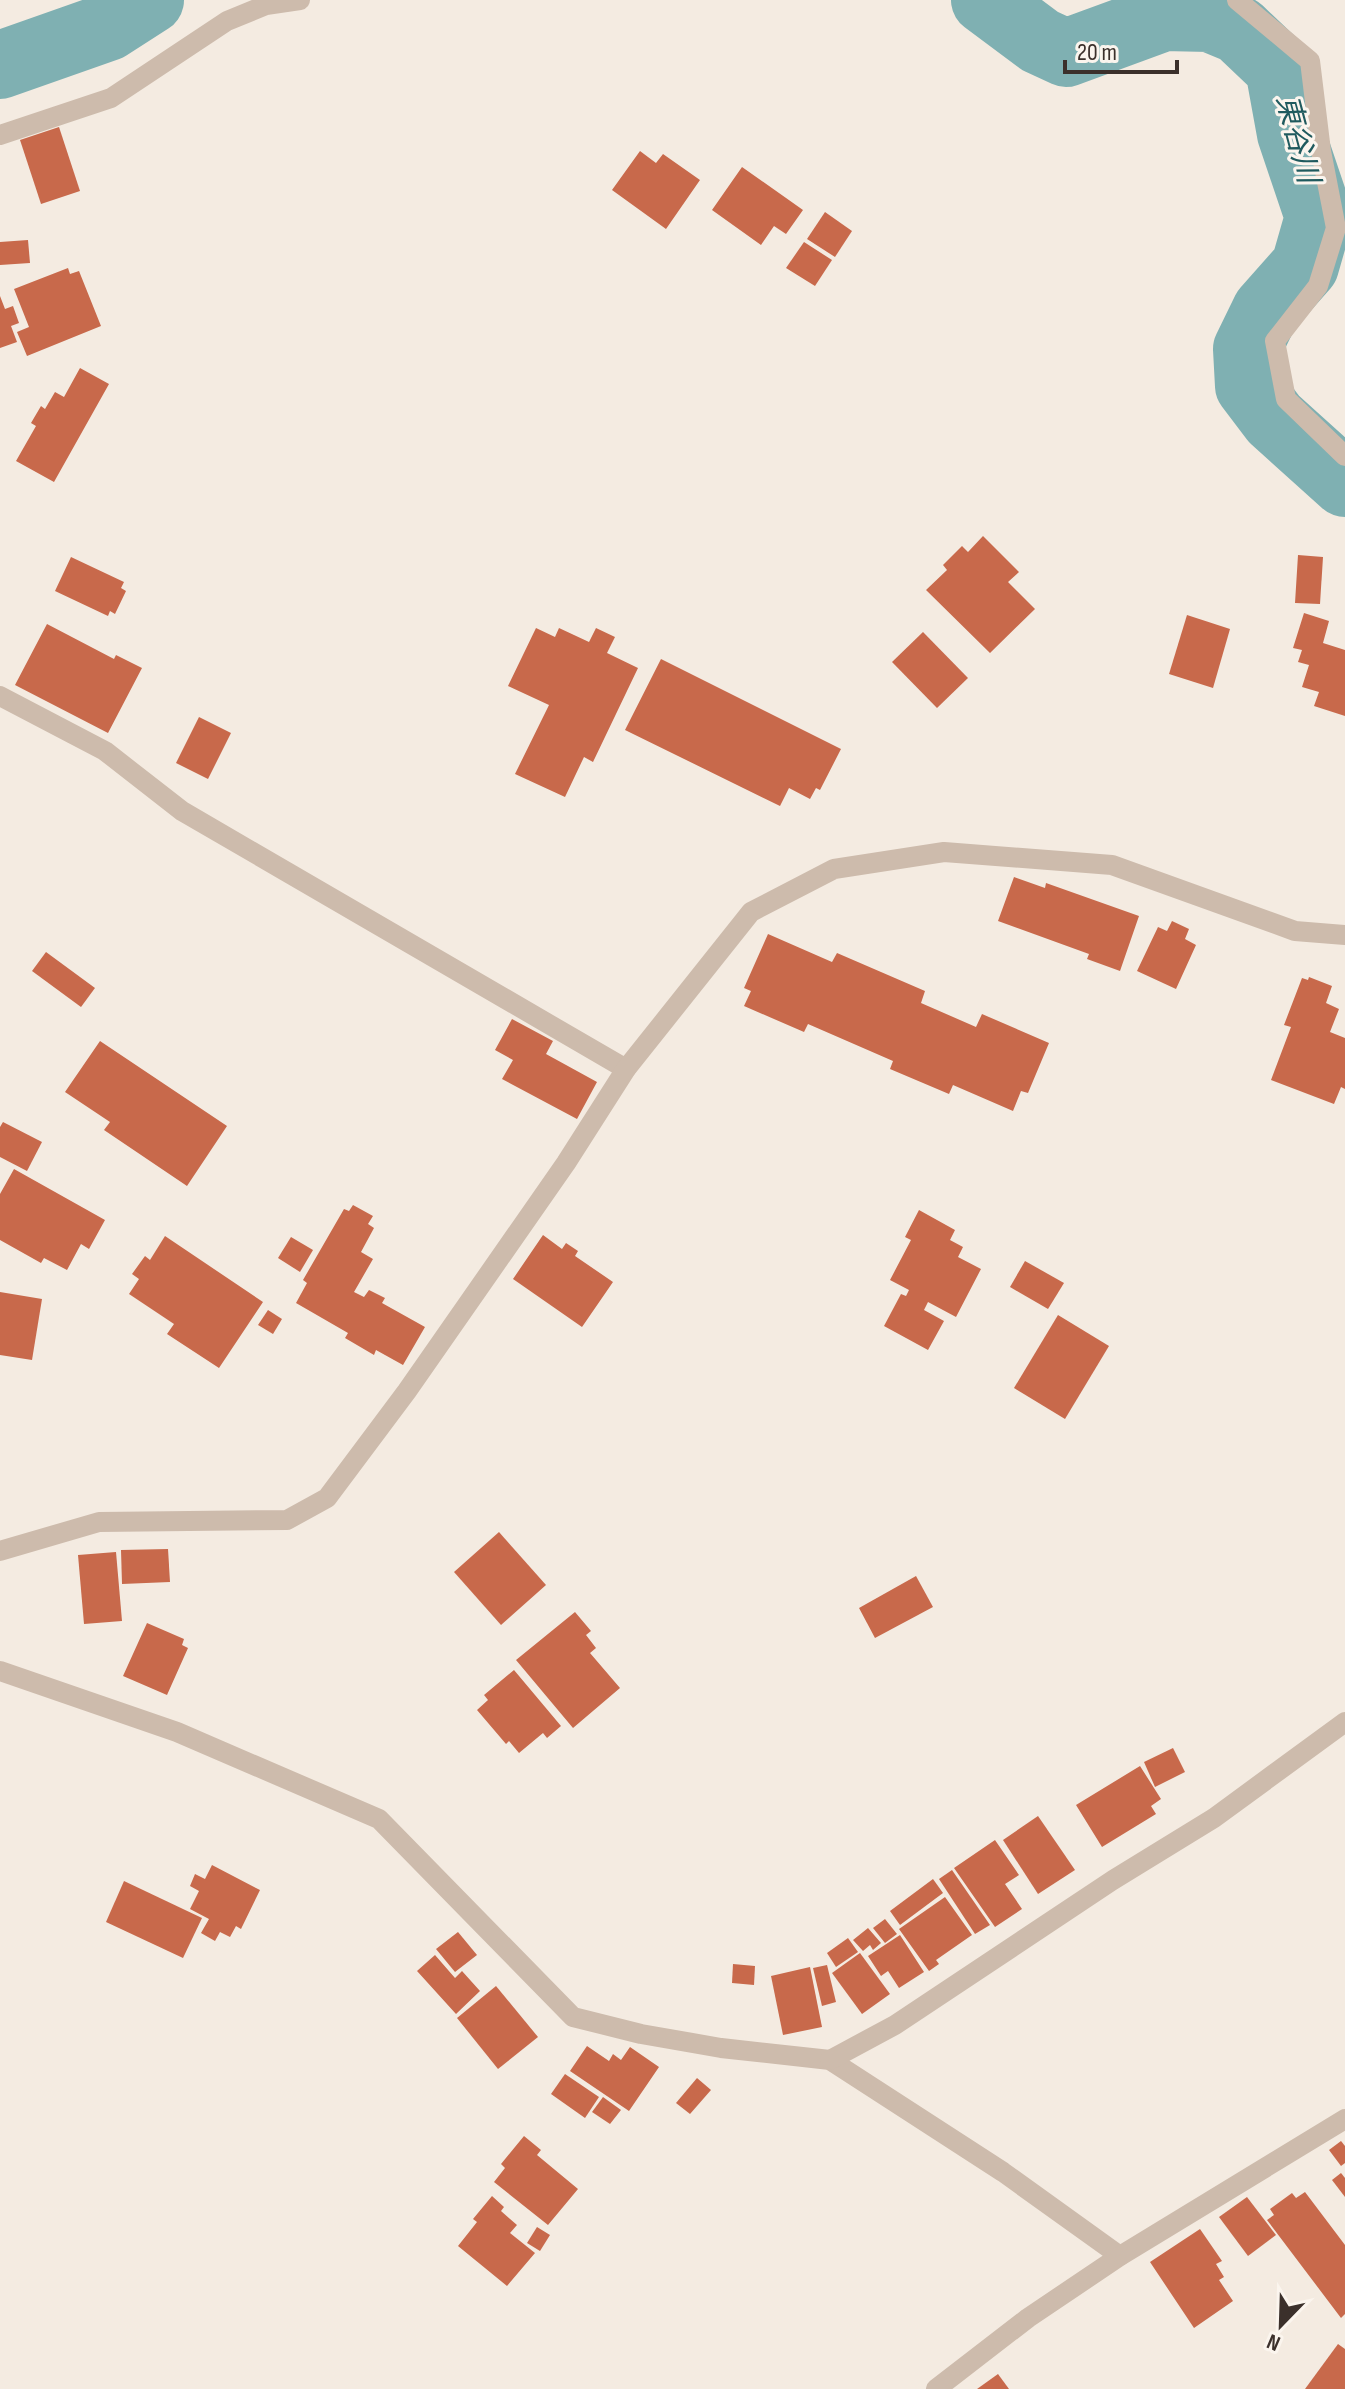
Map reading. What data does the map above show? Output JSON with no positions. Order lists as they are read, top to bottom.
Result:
{
  "water": ["東谷川"],
  "scale_bar": "20 m",
  "north": "bottom left"
}
